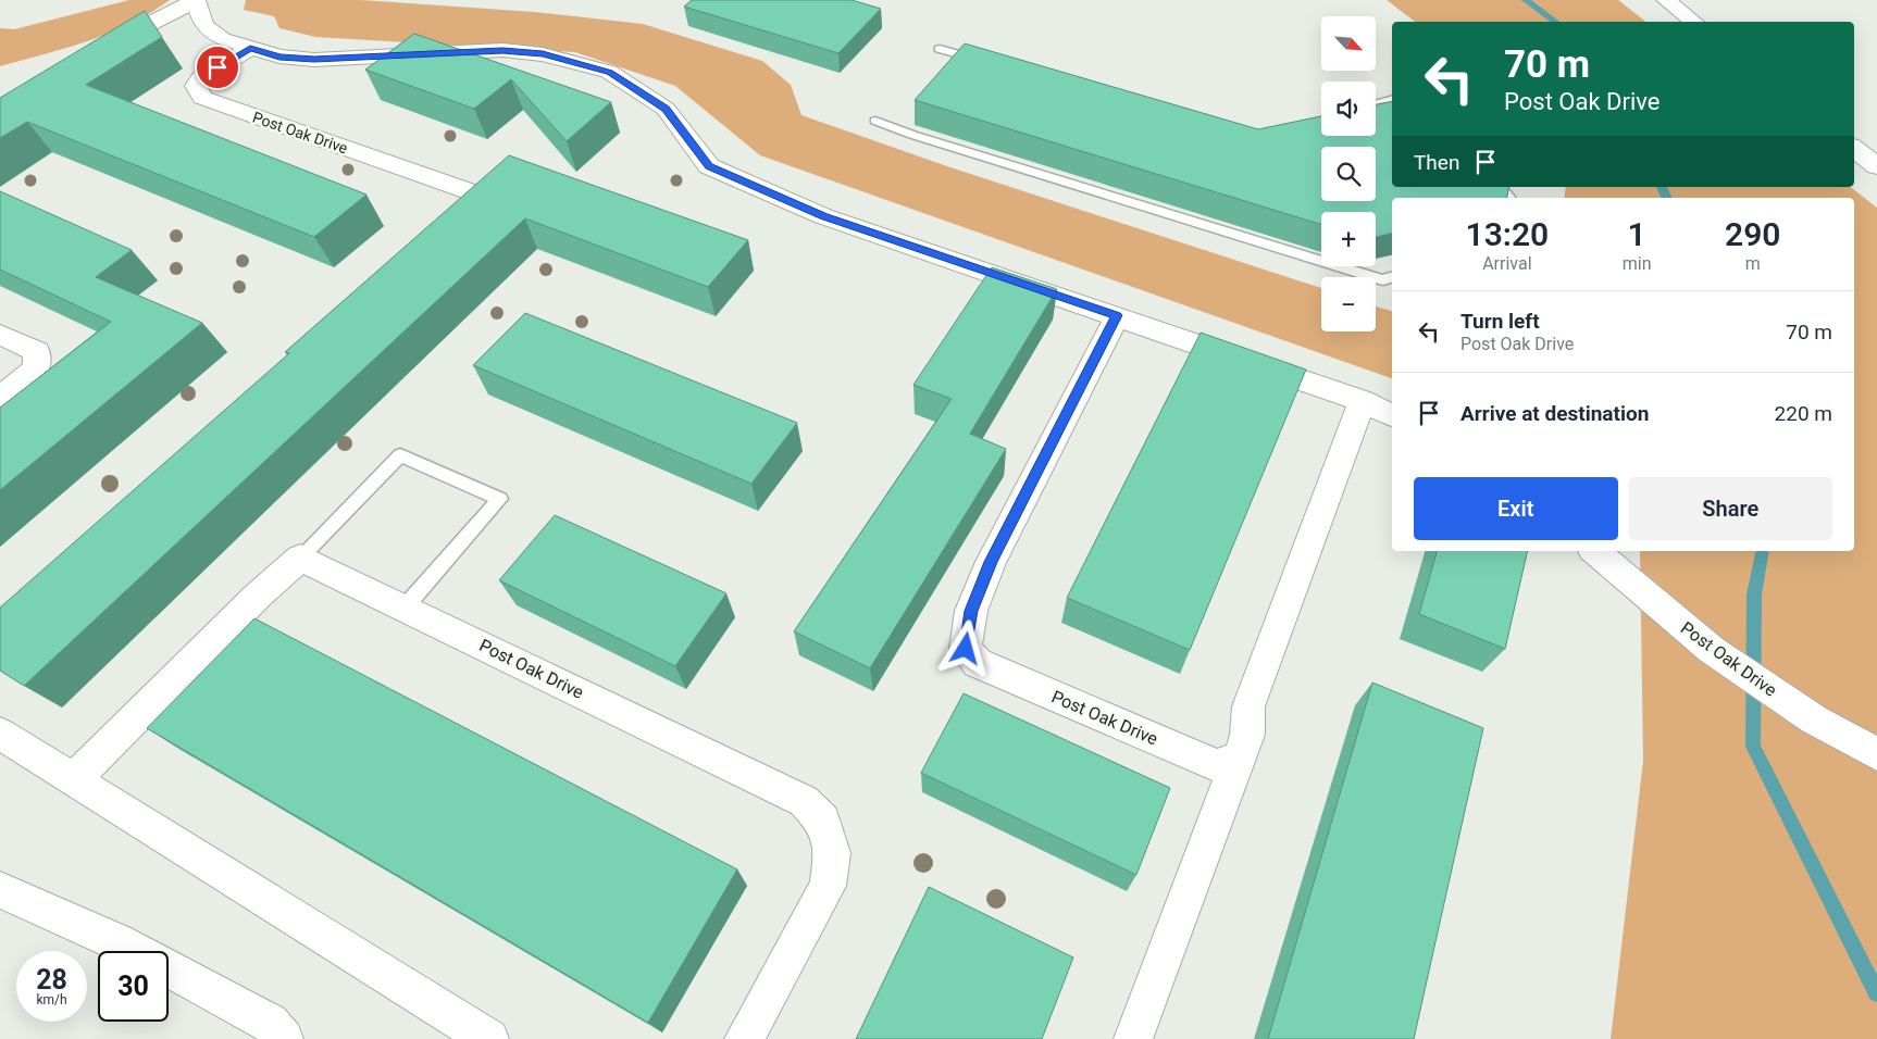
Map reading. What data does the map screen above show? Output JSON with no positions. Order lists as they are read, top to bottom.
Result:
{
  "streets": {
    "main road": ["Post Oak Drive"]
  },
  "north": "bottom right",
  "page": {
    "map_buttons": ["+", "−"],
    "turn": ["70 m", "Post Oak Drive"],
    "then": "Then",
    "eta": [
      "13:20",
      "Arrival",
      "1",
      "min",
      "290",
      "m"
    ],
    "list": [
      {
        "name": "Turn left",
        "note": "Post Oak Drive",
        "value": "70 m"
      },
      {
        "name": "Arrive at destination",
        "value": "220 m"
      }
    ],
    "buttons": ["Exit", "Share"],
    "speed": "28 km/h",
    "limit": "30"
  }
}
